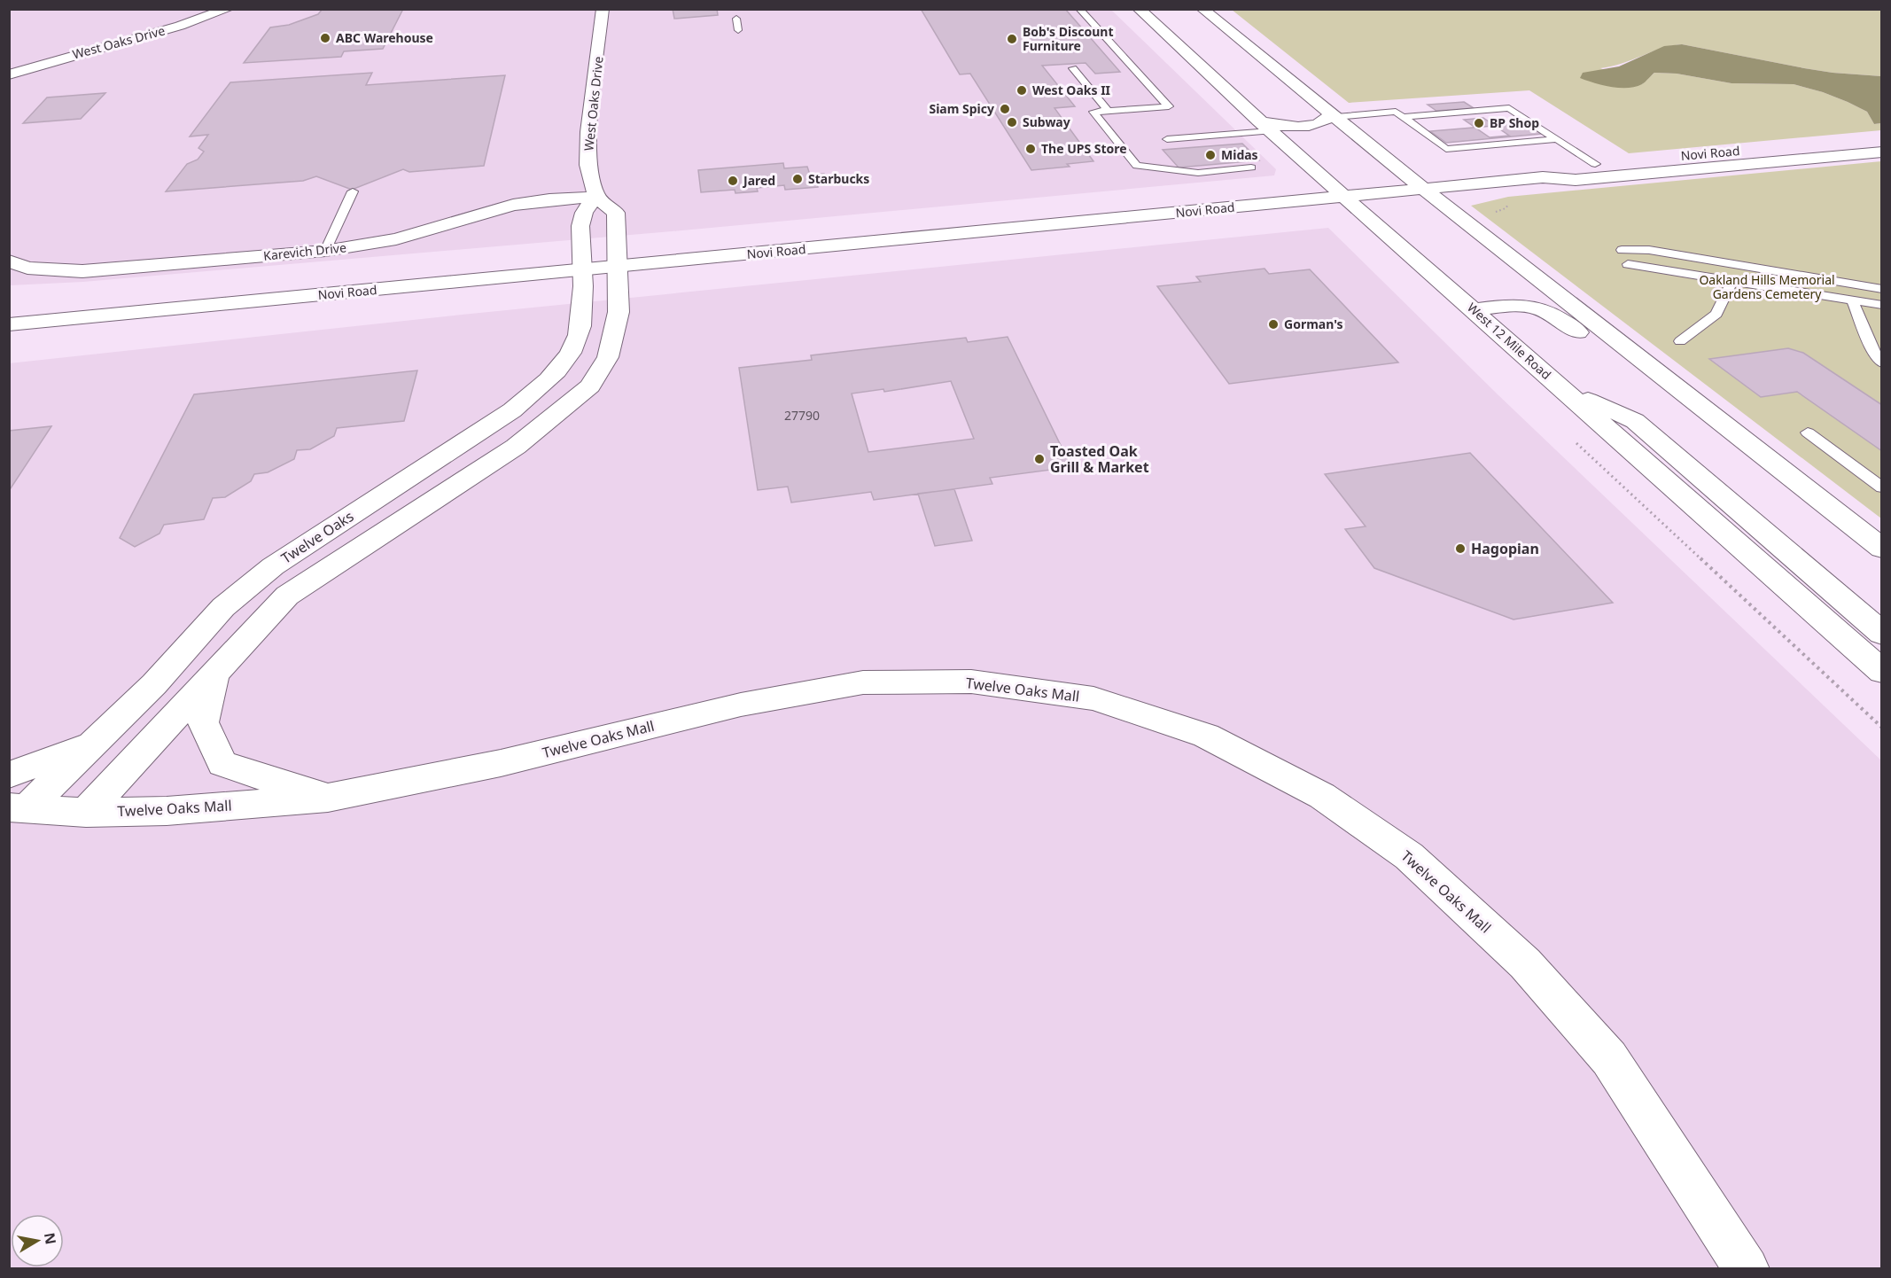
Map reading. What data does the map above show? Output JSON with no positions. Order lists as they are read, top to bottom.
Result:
{
  "streets": {
    "main road": [
      "West Oaks Drive",
      "Novi Road",
      "Karevich Drive",
      "West 12 Mile Road",
      "Twelve Oaks",
      "Twelve Oaks Mall"
    ]
  },
  "crossings": [
    ["West Oaks Drive", "Karevich Drive"],
    ["Novi Road", "West 12 Mile Road"],
    ["Novi Road", "Twelve Oaks"],
    ["Twelve Oaks", "Twelve Oaks Mall"]
  ],
  "parks": ["Oakland Hills Memorial Gardens Cemetery"],
  "places": [
    "ABC Warehouse",
    "Bob's Discount Furniture",
    "West Oaks II",
    "Siam Spicy",
    "Subway",
    "BP Shop",
    "The UPS Store",
    "Midas",
    "Starbucks",
    "Jared",
    "Gorman's",
    "Toasted Oak Grill & Market",
    "Hagopian"
  ],
  "house_numbers": ["27790"],
  "north": "right"
}
